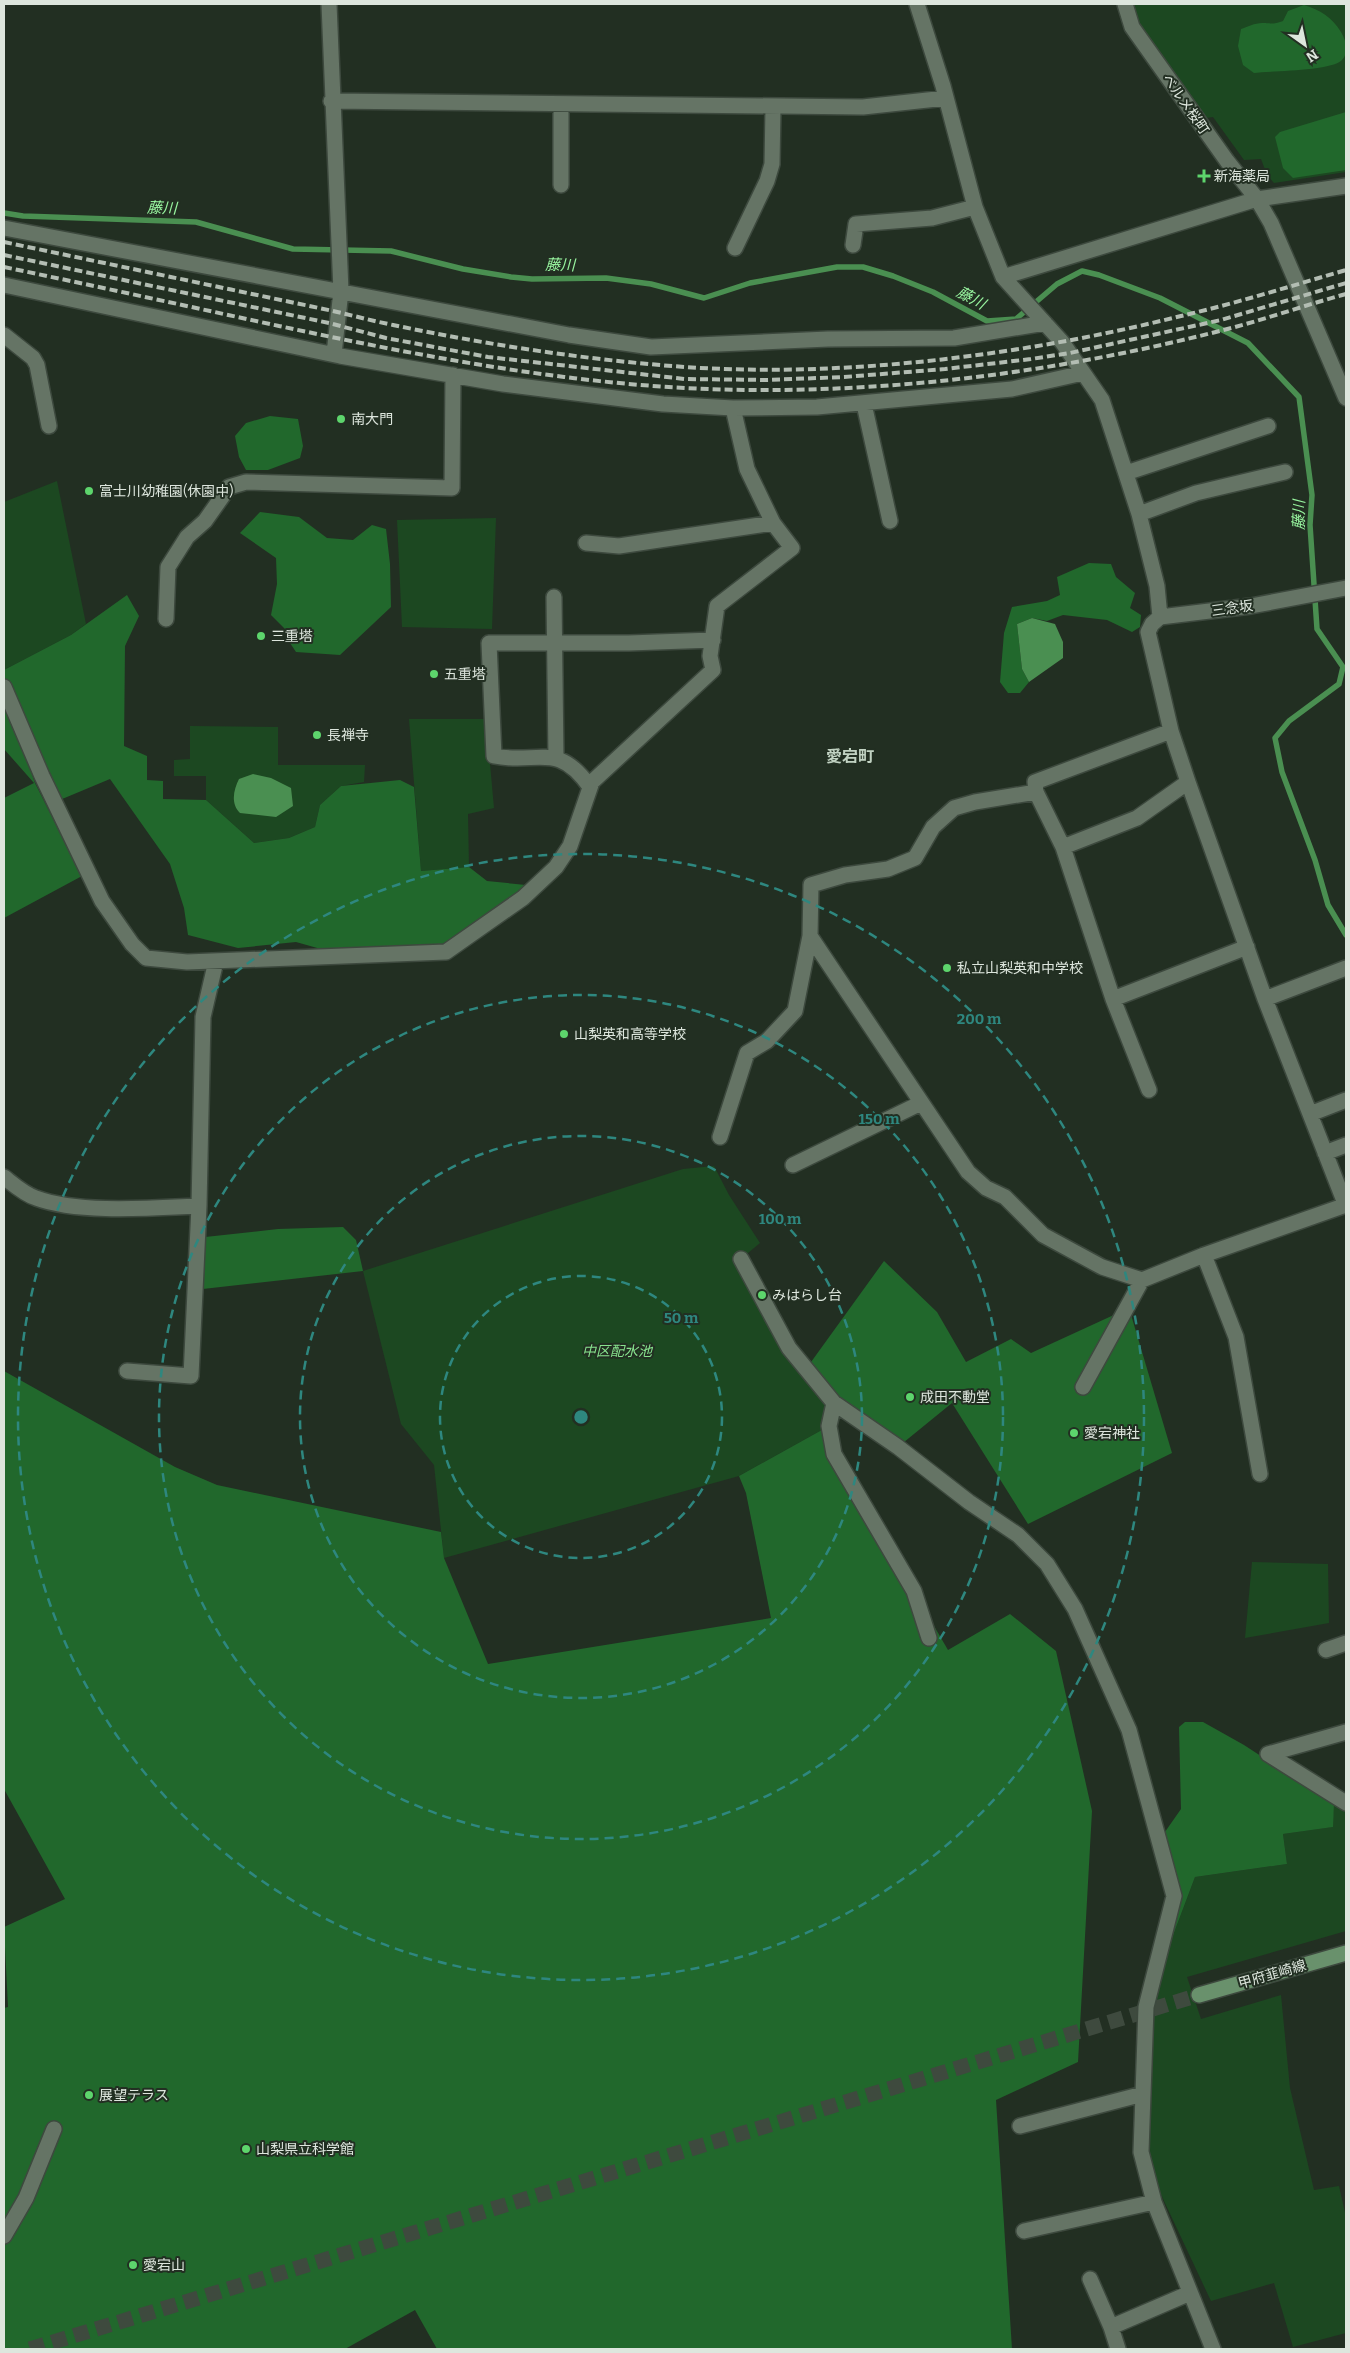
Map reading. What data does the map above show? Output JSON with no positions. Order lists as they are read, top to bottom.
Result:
{
  "streets": {
    "main road": ["甲府韮崎線"],
    "street": ["ベルメ桜町", "三念坂"]
  },
  "districts": ["愛宕町"],
  "water": ["藤川"],
  "parks": ["中区配水池"],
  "places": {
    "health": ["新海薬局"],
    "other": [
      "南大門",
      "富士川幼稚園(休園中)",
      "三重塔",
      "五重塔",
      "長禅寺",
      "私立山梨英和中学校",
      "山梨英和高等学校",
      "みはらし台",
      "成田不動堂",
      "愛宕神社",
      "展望テラス",
      "山梨県立科学館",
      "愛宕山"
    ]
  },
  "north": "bottom right",
  "rings": [
    "200 m",
    "150 m",
    "100 m",
    "50 m"
  ]
}
